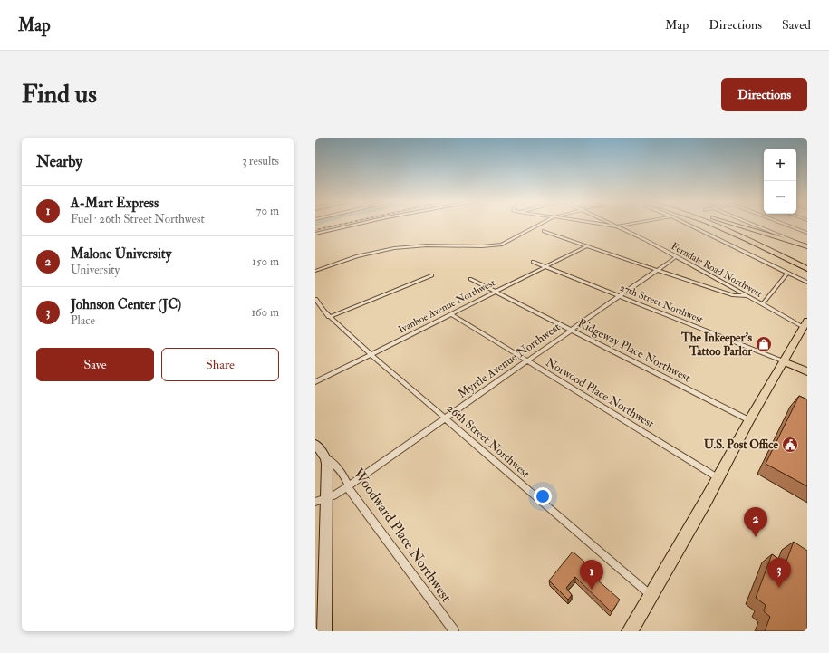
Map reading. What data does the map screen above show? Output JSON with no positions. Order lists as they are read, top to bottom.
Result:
{
  "streets": {
    "street": [
      "Ferndale Road Northwest",
      "27th Street Northwest",
      "Ivanhoe Avenue Northwest",
      "Ridgeway Place Northwest",
      "Myrtle Avenue Northwest",
      "Norwood Place Northwest",
      "26th Street Northwest",
      "Woodward Place Northwest"
    ]
  },
  "crossings": [
    ["Ferndale Road Northwest", "Myrtle Avenue Northwest"],
    ["27th Street Northwest", "Ivanhoe Avenue Northwest"],
    ["27th Street Northwest", "Myrtle Avenue Northwest"],
    ["Ivanhoe Avenue Northwest", "Ridgeway Place Northwest"],
    ["Ivanhoe Avenue Northwest", "Norwood Place Northwest"],
    ["Ivanhoe Avenue Northwest", "26th Street Northwest"],
    ["Ridgeway Place Northwest", "Myrtle Avenue Northwest"],
    ["Myrtle Avenue Northwest", "Norwood Place Northwest"],
    ["Myrtle Avenue Northwest", "26th Street Northwest"],
    ["Myrtle Avenue Northwest", "Woodward Place Northwest"]
  ],
  "places": {
    "shop": ["The Inkeeper's Tattoo Parlor"],
    "public building": ["U.S. Post Office"]
  },
  "page": {
    "header": "Map",
    "nav": ["Map", "Directions", "Saved"],
    "buttons": [
      "Directions",
      ["Save", "Share"]
    ],
    "title": "Find us",
    "heading": ["Nearby", "3 results"],
    "map_buttons": ["+", "−"],
    "list": [
      {
        "mark": "1",
        "name": "A-Mart Express",
        "note": "Fuel · 26th Street Northwest",
        "value": "70 m"
      },
      {
        "mark": "2",
        "name": "Malone University",
        "note": "University",
        "value": "150 m"
      },
      {
        "mark": "3",
        "name": "Johnson Center (JC)",
        "note": "Place",
        "value": "160 m"
      }
    ],
    "pins": ["2", "3", "1"]
  }
}
